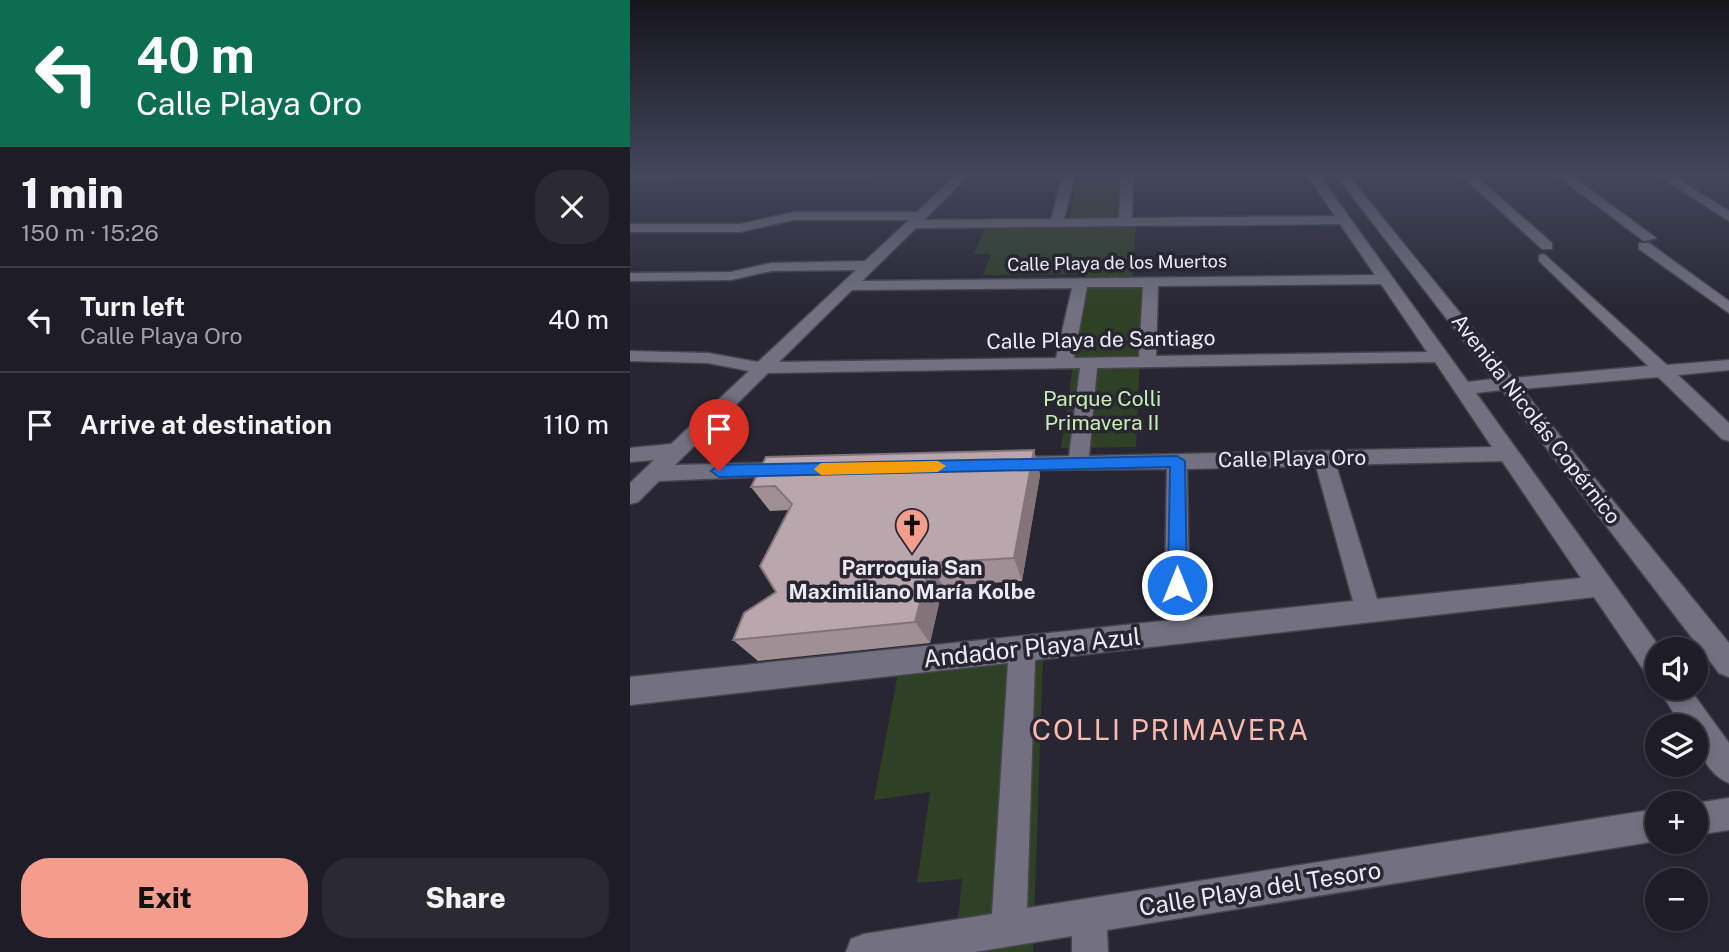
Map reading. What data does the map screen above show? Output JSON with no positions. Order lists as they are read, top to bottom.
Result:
{
  "streets": {
    "street": [
      "Calle Playa de los Muertos",
      "Calle Playa de Santiago",
      "Avenida Nicolás Copérnico",
      "Calle Playa Oro",
      "Andador Playa Azul",
      "Calle Playa del Tesoro"
    ]
  },
  "crossings": [
    ["Calle Playa de los Muertos", "Avenida Nicolás Copérnico"],
    ["Calle Playa de Santiago", "Avenida Nicolás Copérnico"],
    ["Avenida Nicolás Copérnico", "Calle Playa Oro"],
    ["Avenida Nicolás Copérnico", "Andador Playa Azul"]
  ],
  "districts": ["COLLI PRIMAVERA"],
  "parks": ["Parque Colli Primavera II"],
  "places": {
    "church": ["Parroquia San Maximiliano María Kolbe"]
  },
  "page": {
    "turn": ["40 m", "Calle Playa Oro"],
    "heading": ["1 min", "150 m · 15:26"],
    "list": [
      {
        "name": "Turn left",
        "note": "Calle Playa Oro",
        "value": "40 m"
      },
      {
        "name": "Arrive at destination",
        "value": "110 m"
      }
    ],
    "map_buttons": ["+", "−"],
    "buttons": ["Exit", "Share"]
  }
}
